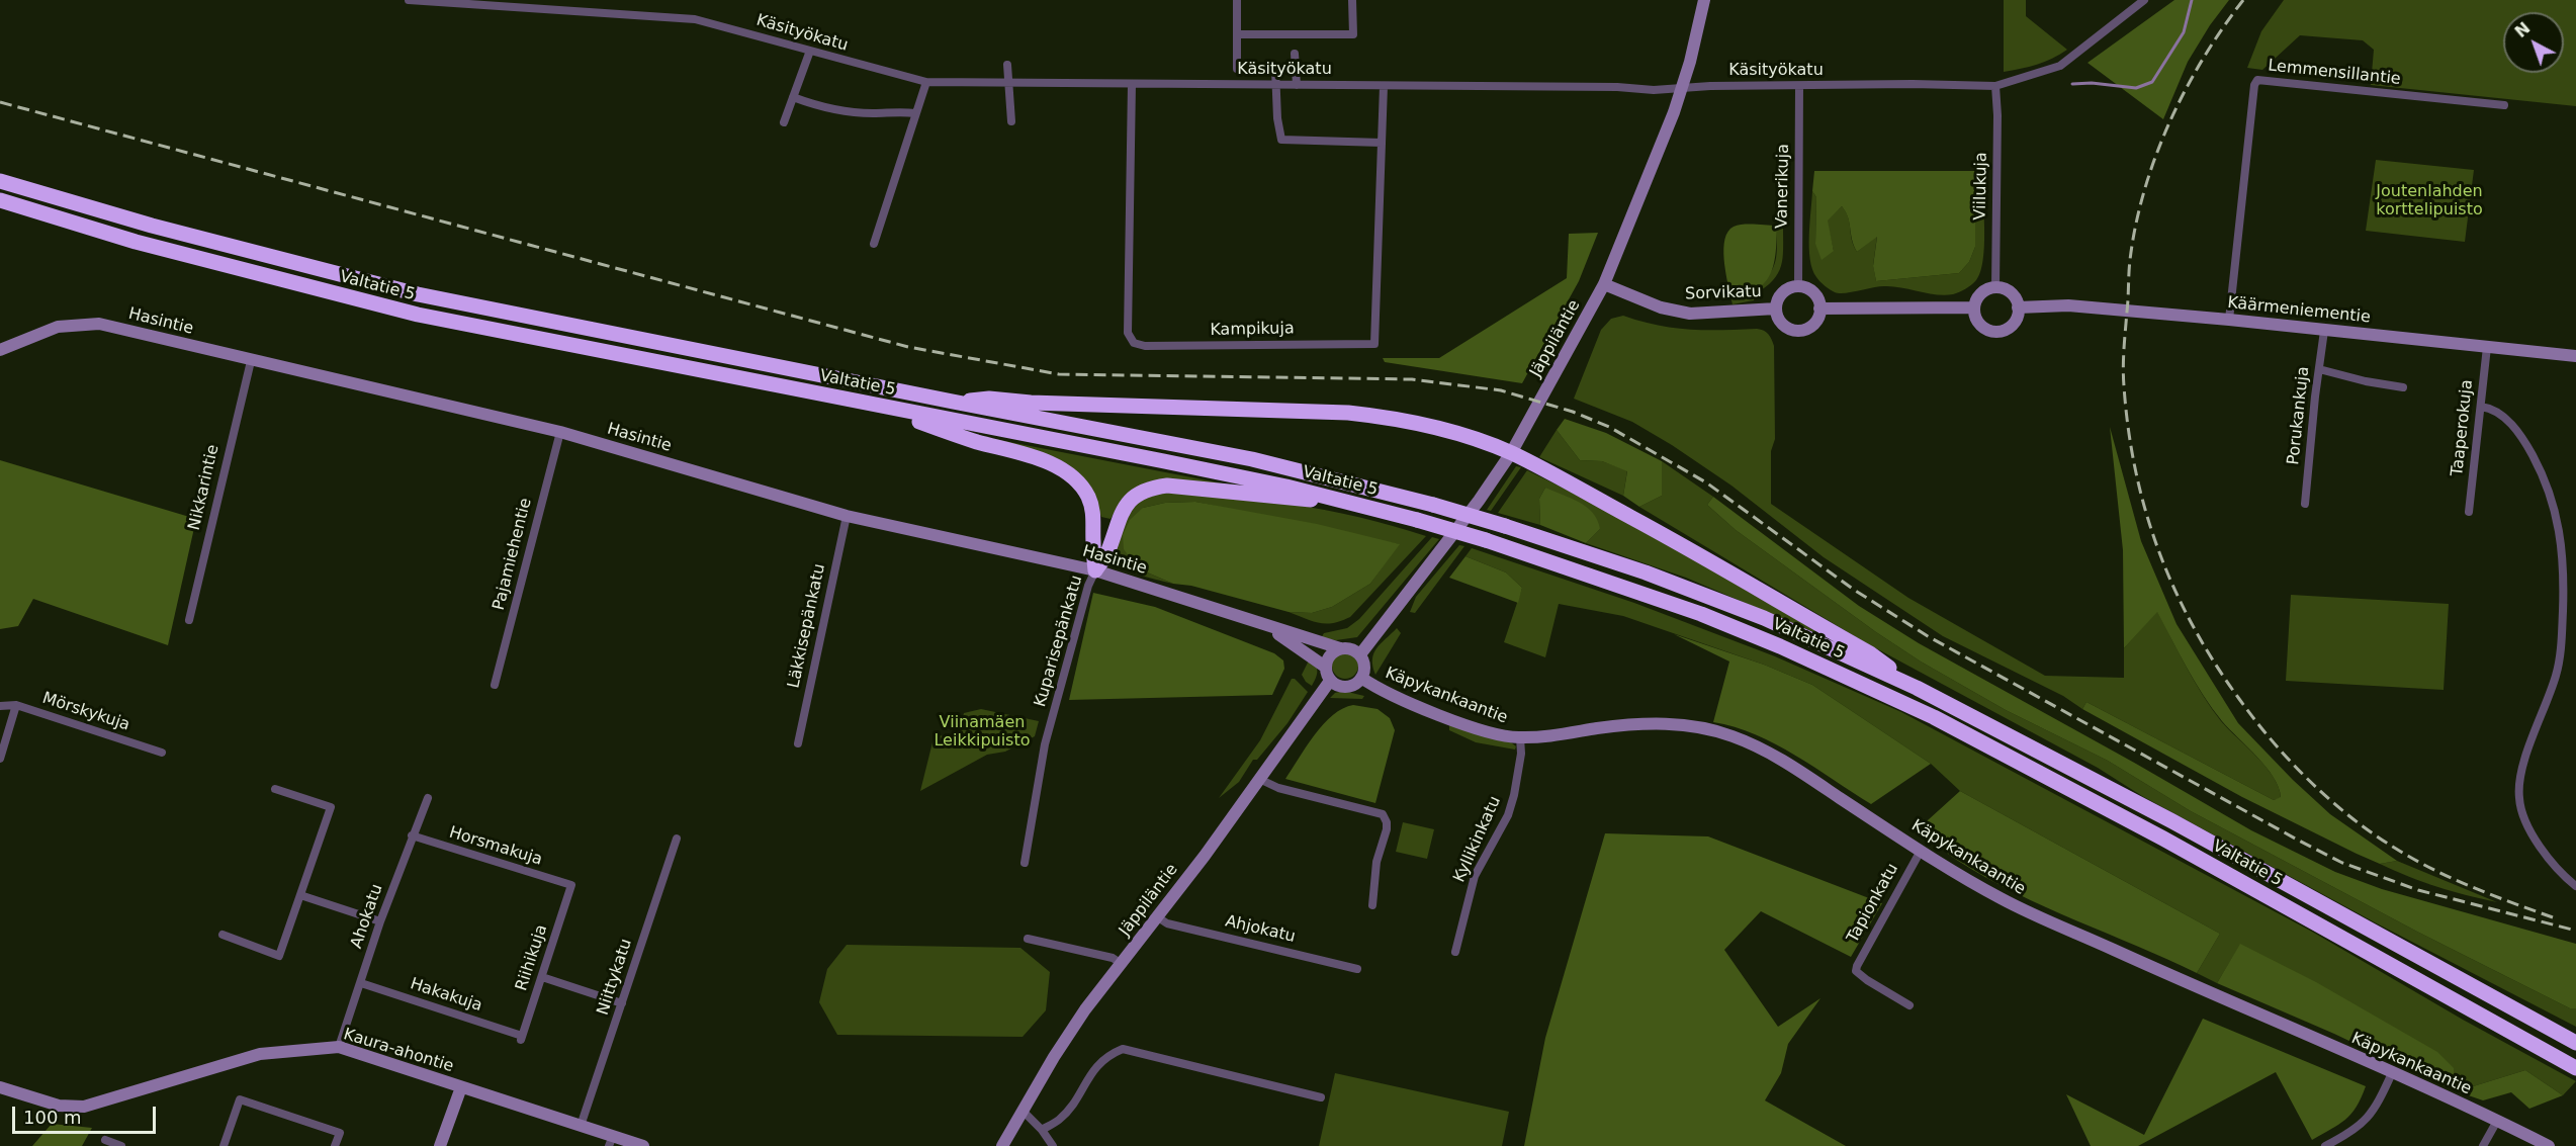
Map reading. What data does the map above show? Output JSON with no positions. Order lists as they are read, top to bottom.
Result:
{
  "streets": {
    "highway": ["Valtatie 5"],
    "street": [
      "Käsityökatu",
      "Lemmensillantie",
      "Vanerikuja",
      "Viilukuja",
      "Sorvikatu",
      "Käärmeniementie",
      "Hasintie",
      "Kampikuja",
      "Jäppiläntie",
      "Porukankuja",
      "Taaperokuja",
      "Nikkarintie",
      "Pajamiehentie",
      "Läkkisepänkatu",
      "Kuparisepänkatu",
      "Käpykankaantie",
      "Mörskykuja",
      "Kyllikinkatu",
      "Horsmakuja",
      "Tapionkatu",
      "Ahokatu",
      "Ahjokatu",
      "Riihikuja",
      "Niittykatu",
      "Hakakuja",
      "Kaura-ahontie"
    ]
  },
  "crossings": [
    ["Käsityökatu", "Vanerikuja"],
    ["Käsityökatu", "Viilukuja"],
    ["Käsityökatu", "Kampikuja"],
    ["Käsityökatu", "Jäppiläntie"],
    ["Lemmensillantie", "Käärmeniementie"],
    ["Vanerikuja", "Sorvikatu"],
    ["Viilukuja", "Käärmeniementie"],
    ["Sorvikatu", "Jäppiläntie"],
    ["Käärmeniementie", "Porukankuja"],
    ["Käärmeniementie", "Taaperokuja"],
    ["Hasintie", "Jäppiläntie"],
    ["Hasintie", "Nikkarintie"],
    ["Hasintie", "Pajamiehentie"],
    ["Hasintie", "Läkkisepänkatu"],
    ["Hasintie", "Kuparisepänkatu"],
    ["Hasintie", "Käpykankaantie"],
    ["Jäppiläntie", "Käpykankaantie"],
    ["Jäppiläntie", "Ahjokatu"],
    ["Käpykankaantie", "Kyllikinkatu"],
    ["Käpykankaantie", "Tapionkatu"],
    ["Horsmakuja", "Ahokatu"],
    ["Horsmakuja", "Riihikuja"],
    ["Ahokatu", "Hakakuja"],
    ["Ahokatu", "Kaura-ahontie"],
    ["Riihikuja", "Hakakuja"],
    ["Niittykatu", "Kaura-ahontie"]
  ],
  "parks": ["Joutenlahden korttelipuisto", "Viinamäen Leikkipuisto"],
  "scale_bar": "100 m",
  "north": "top left"
}
